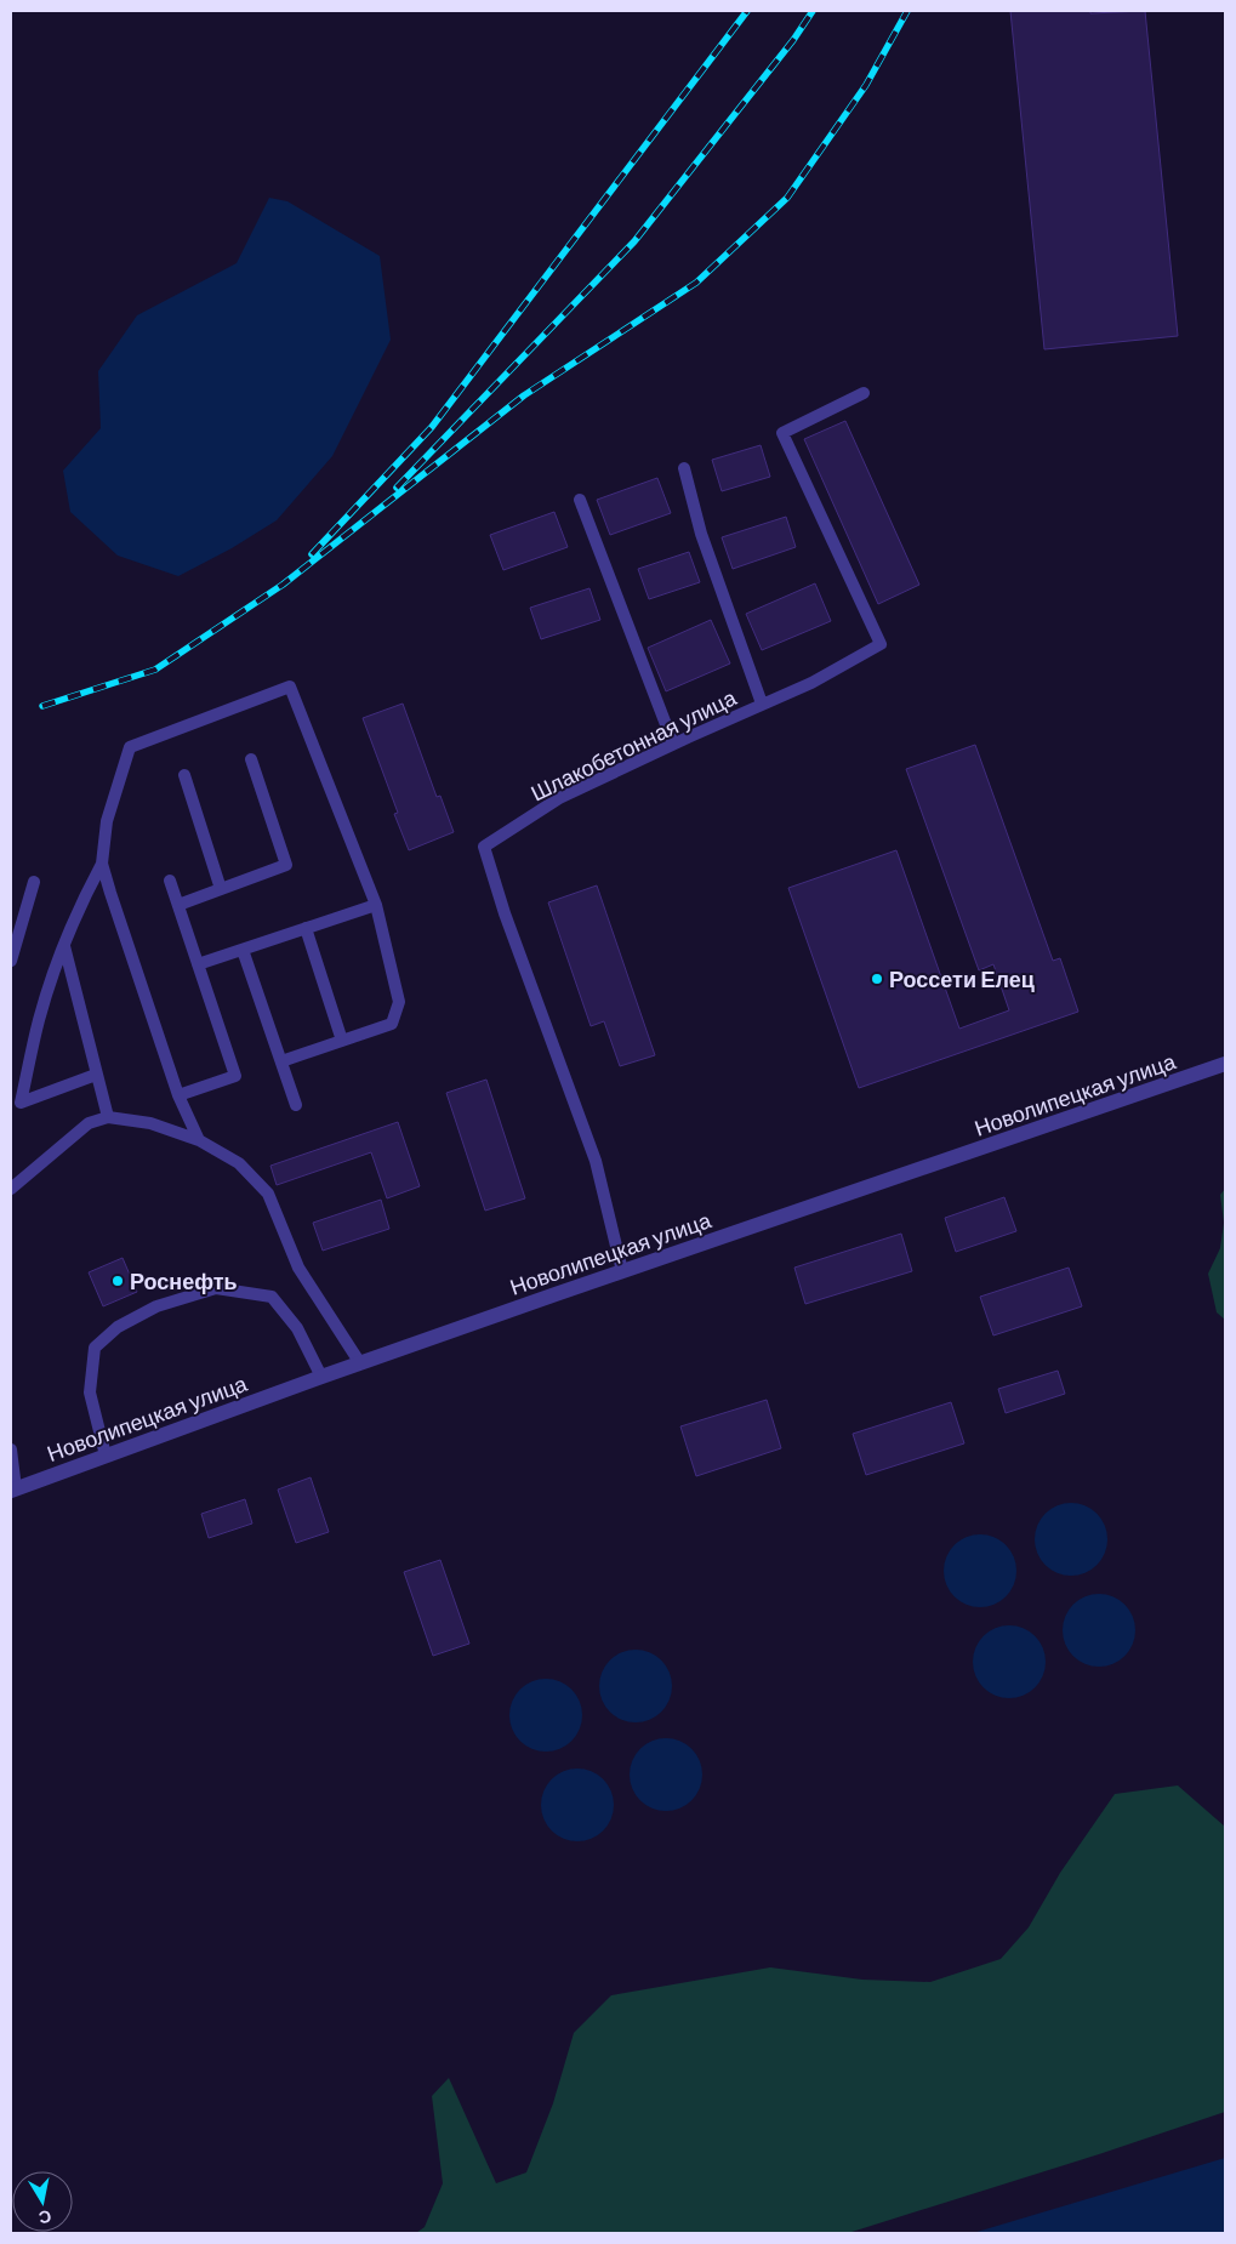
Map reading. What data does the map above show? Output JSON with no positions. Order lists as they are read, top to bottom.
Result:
{
  "streets": {
    "street": ["Новолипецкая улица"],
    "lane": ["Шлакобетонная улица"]
  },
  "crossings": [
    ["Шлакобетонная улица", "Новолипецкая улица"]
  ],
  "places": ["Россети Елец", "Роснефть"],
  "north": "bottom"
}
